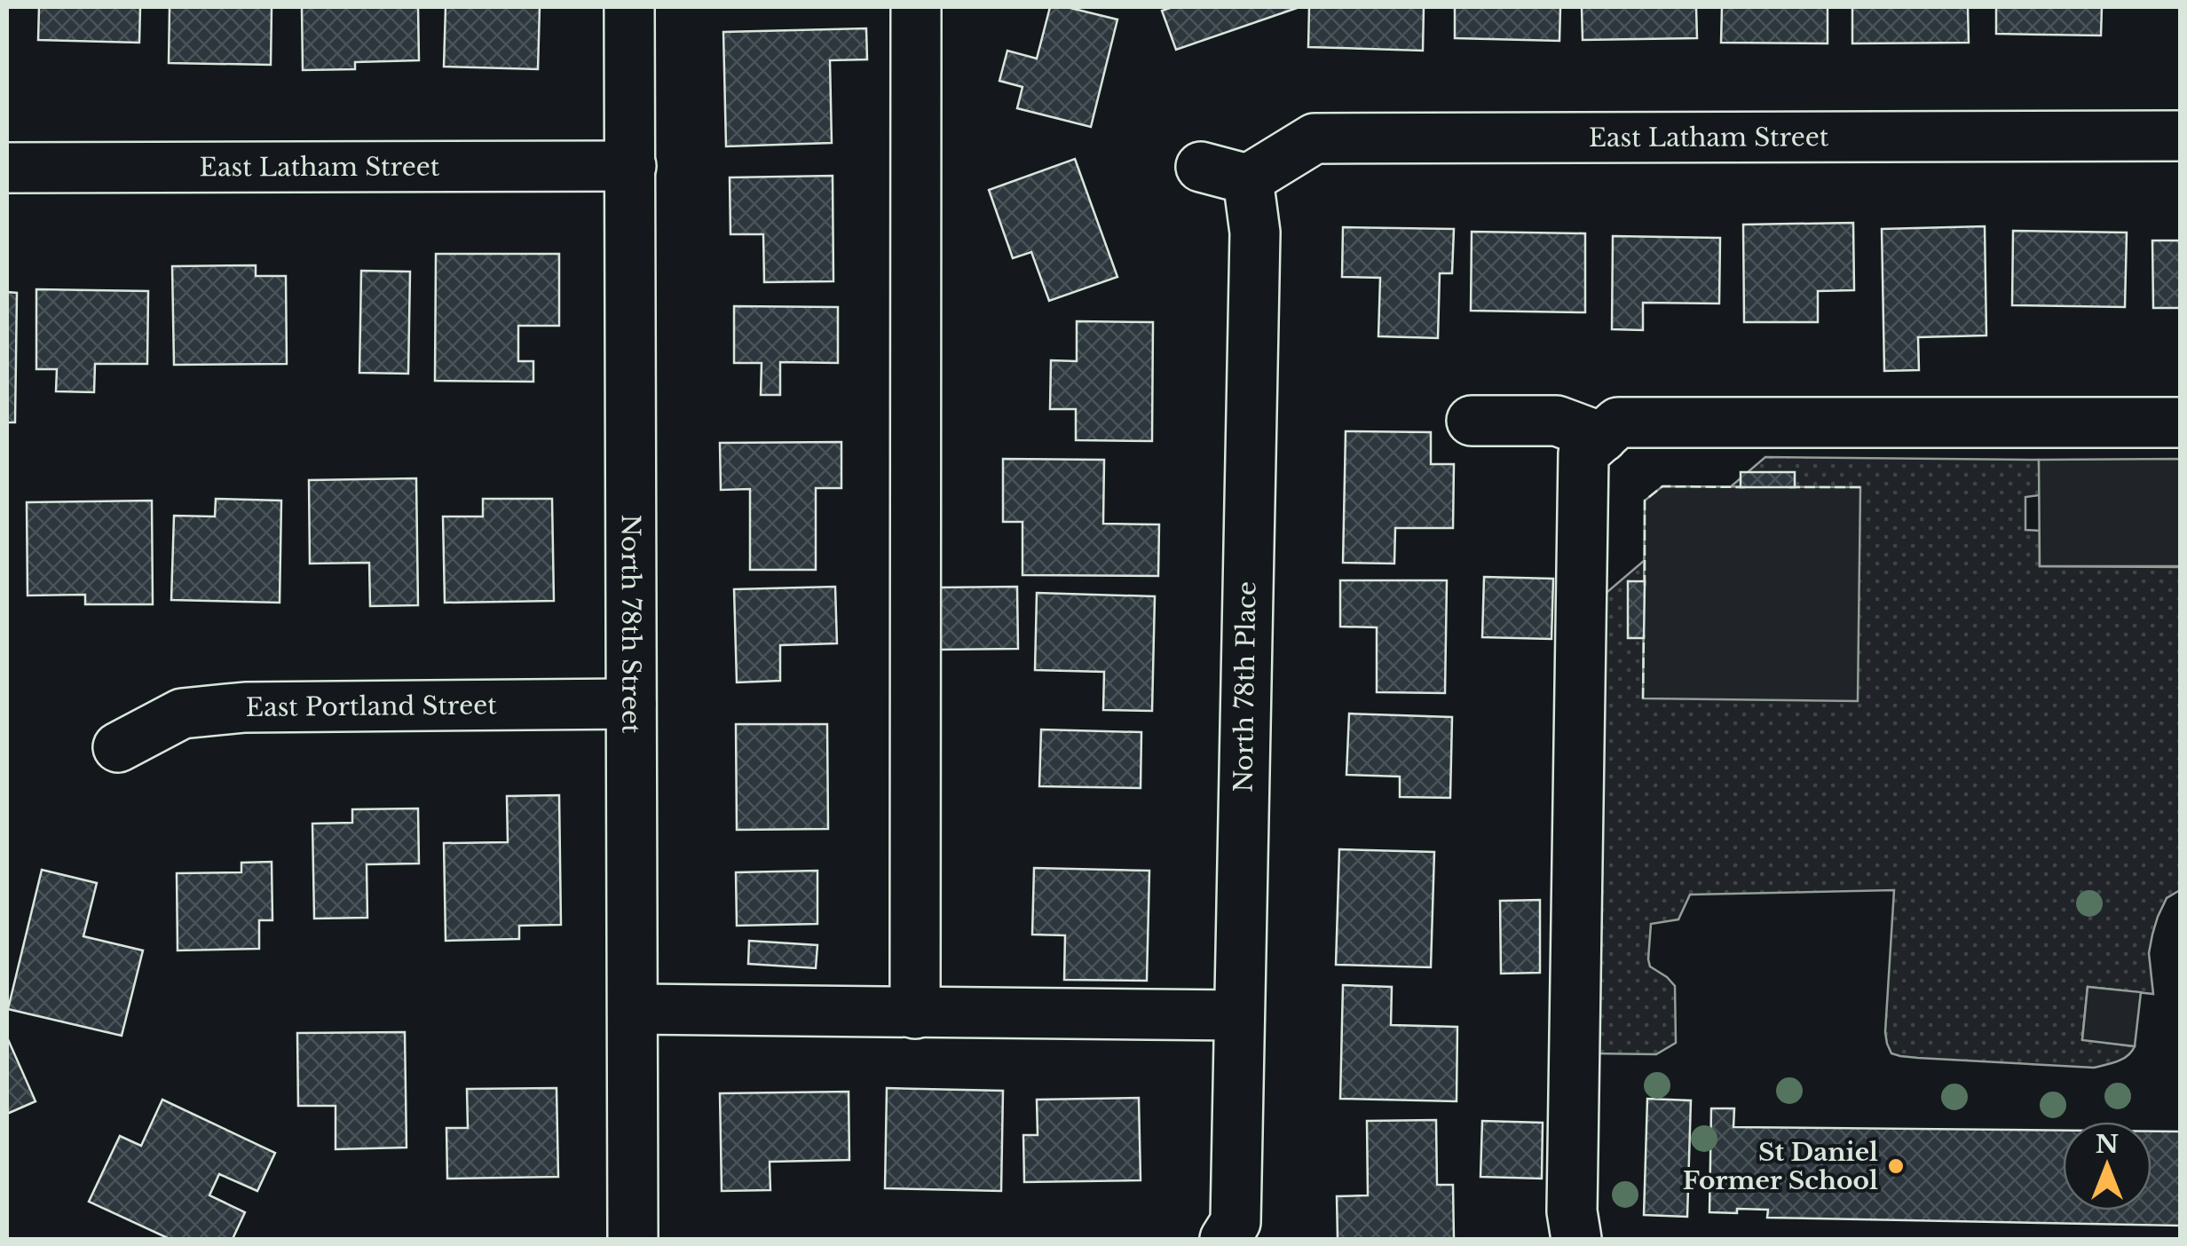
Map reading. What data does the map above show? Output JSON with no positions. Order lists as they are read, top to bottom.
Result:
{
  "streets": {
    "street": [
      "East Latham Street",
      "North 78th Street",
      "North 78th Place",
      "East Portland Street"
    ]
  },
  "crossings": [
    ["East Latham Street", "North 78th Street"],
    ["East Latham Street", "North 78th Place"],
    ["North 78th Street", "East Portland Street"]
  ],
  "places": ["St Daniel Former School"],
  "north": "top"
}
